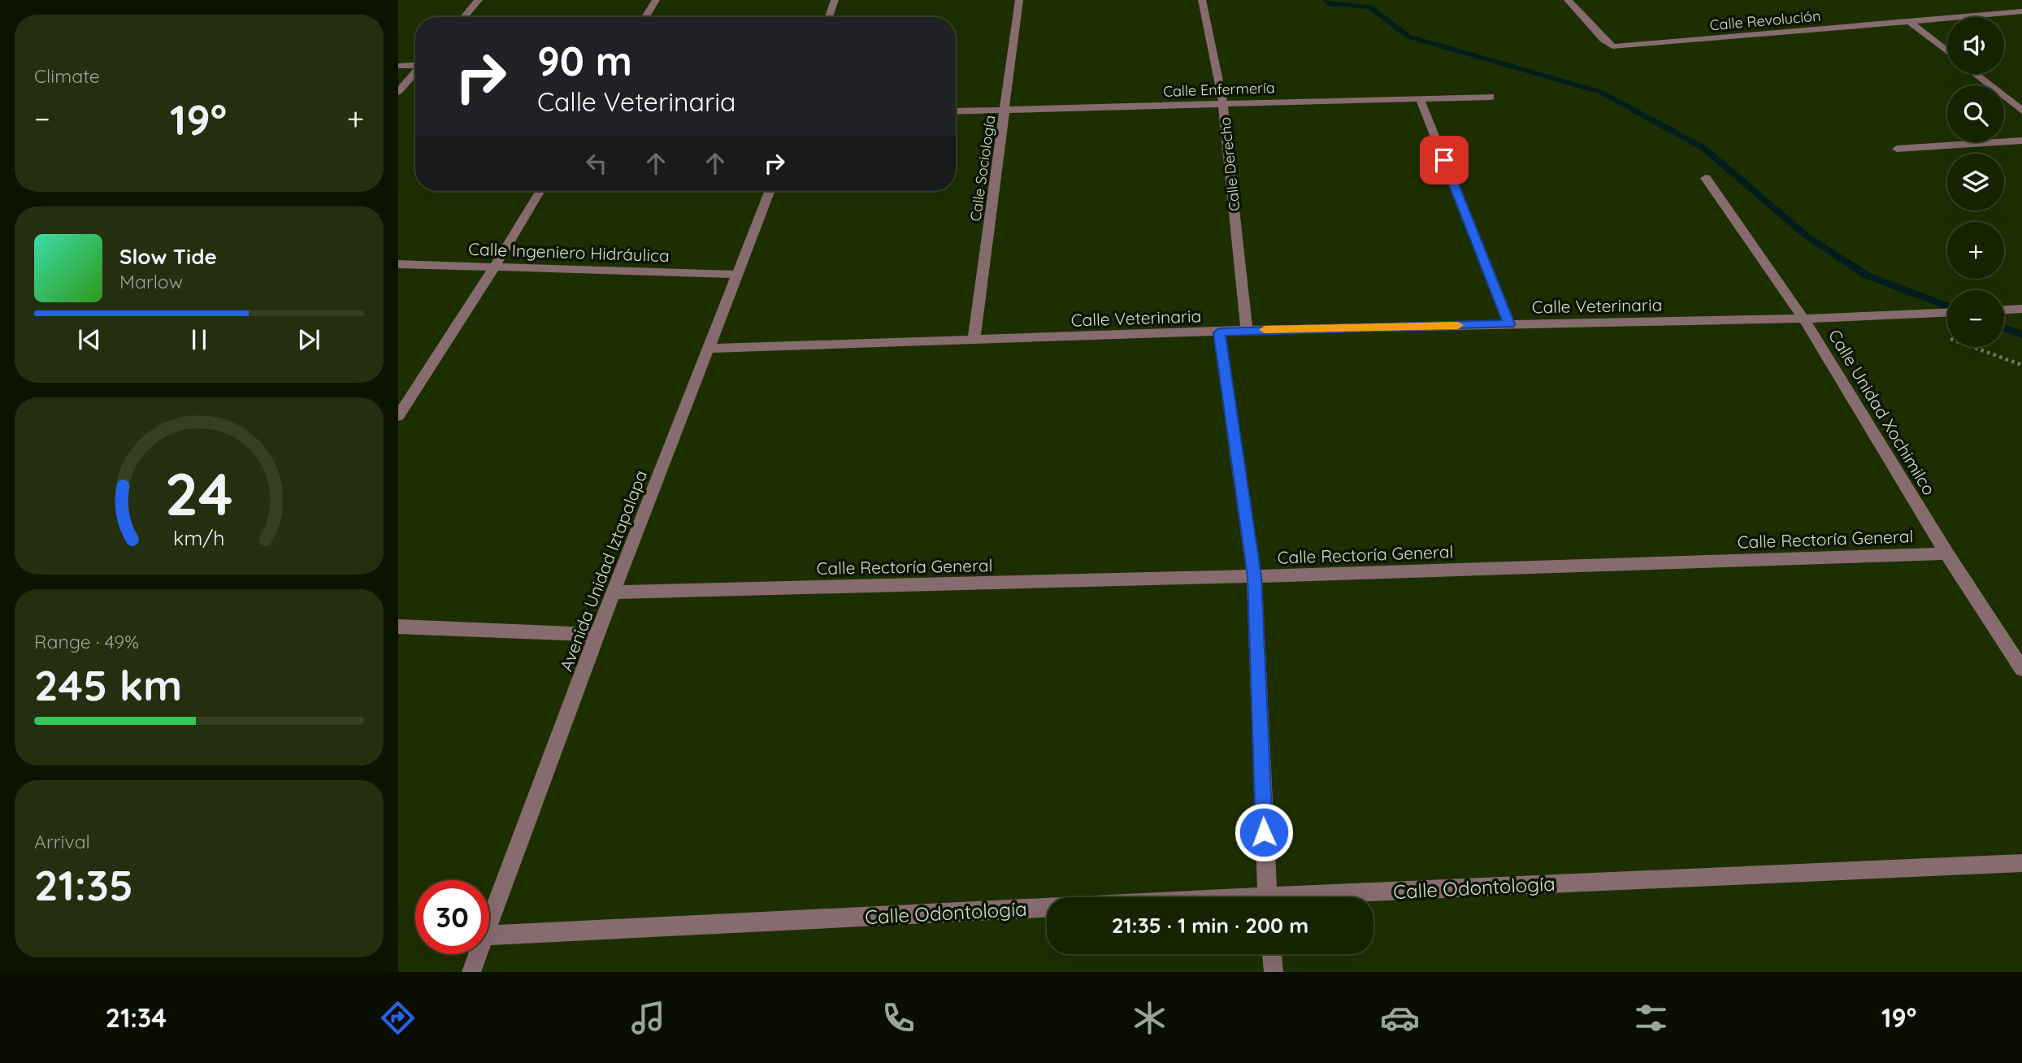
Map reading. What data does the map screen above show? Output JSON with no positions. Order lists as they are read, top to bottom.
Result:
{
  "streets": {
    "street": [
      "Calle Revolución",
      "Calle Enfermería",
      "Calle Derecho",
      "Calle Sociología",
      "Calle Ingeniero Hidráulica",
      "Calle Veterinaria",
      "Calle Unidad Xochimilco",
      "Calle Rectoría General",
      "Avenida Unidad Iztapalapa",
      "Calle Odontología"
    ]
  },
  "crossings": [
    ["Calle Enfermería", "Calle Derecho"],
    ["Calle Enfermería", "Calle Sociología"],
    ["Calle Derecho", "Calle Veterinaria"],
    ["Calle Sociología", "Calle Veterinaria"],
    ["Calle Ingeniero Hidráulica", "Avenida Unidad Iztapalapa"],
    ["Calle Veterinaria", "Calle Unidad Xochimilco"],
    ["Calle Veterinaria", "Avenida Unidad Iztapalapa"],
    ["Calle Unidad Xochimilco", "Calle Rectoría General"],
    ["Calle Rectoría General", "Avenida Unidad Iztapalapa"]
  ],
  "page": {
    "tile": [
      "Climate",
      ["Range · 49%", "245 km"],
      ["Arrival", "21:35"]
    ],
    "map_buttons": ["+", "−"],
    "turn": ["90 m", "Calle Veterinaria"],
    "heat": ["−", "19°", "+"],
    "song": ["Slow Tide", "Marlow"],
    "limit": "30",
    "trip": "21:35 · 1 min · 200 m",
    "tabs": ["21:34", "19°"],
    "gauge": ["24", "km/h"]
  }
}
